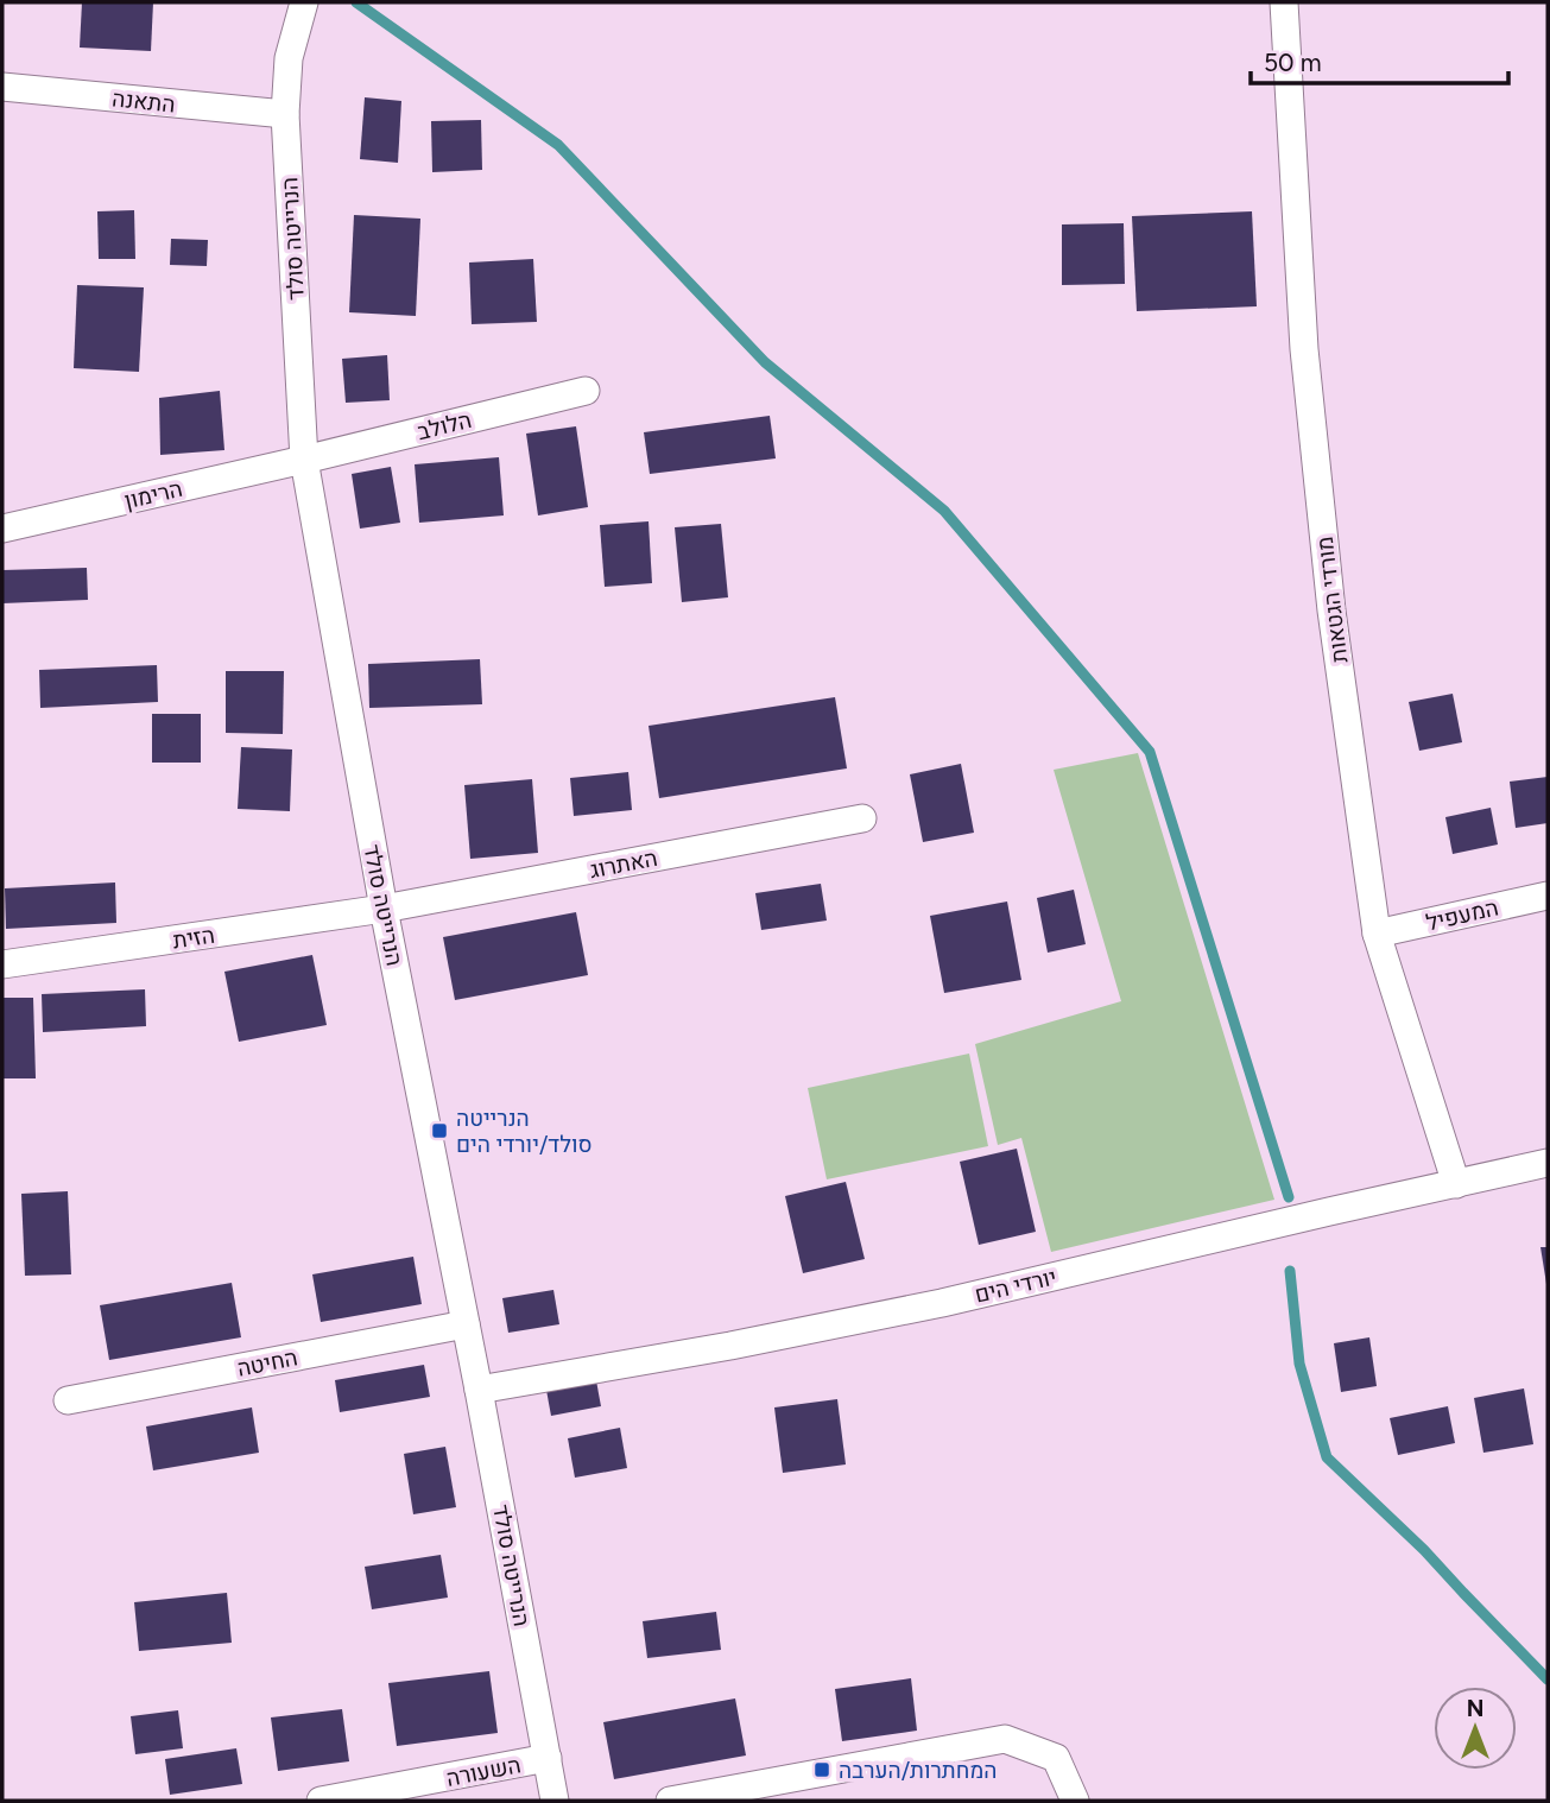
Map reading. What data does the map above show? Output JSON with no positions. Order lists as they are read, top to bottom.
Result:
{
  "streets": {
    "street": [
      "התאנה",
      "הנרייטה סולד",
      "הלולב",
      "הרימון",
      "מורדי הגטאות",
      "האתרוג",
      "המעפיל",
      "הזית",
      "יורדי הים",
      "החיטה",
      "השעורה"
    ]
  },
  "crossings": [
    ["התאנה", "הנרייטה סולד"],
    ["הנרייטה סולד", "הלולב"],
    ["הנרייטה סולד", "הרימון"],
    ["הנרייטה סולד", "האתרוג"],
    ["הנרייטה סולד", "הזית"],
    ["הנרייטה סולד", "יורדי הים"],
    ["הנרייטה סולד", "החיטה"],
    ["הנרייטה סולד", "השעורה"],
    ["הלולב", "הרימון"],
    ["מורדי הגטאות", "המעפיל"],
    ["מורדי הגטאות", "יורדי הים"],
    ["האתרוג", "הזית"]
  ],
  "places": {
    "transit": ["הנרייטה סולד/יורדי הים", "המחתרות/הערבה"]
  },
  "scale_bar": "50 m",
  "north": "top"
}
